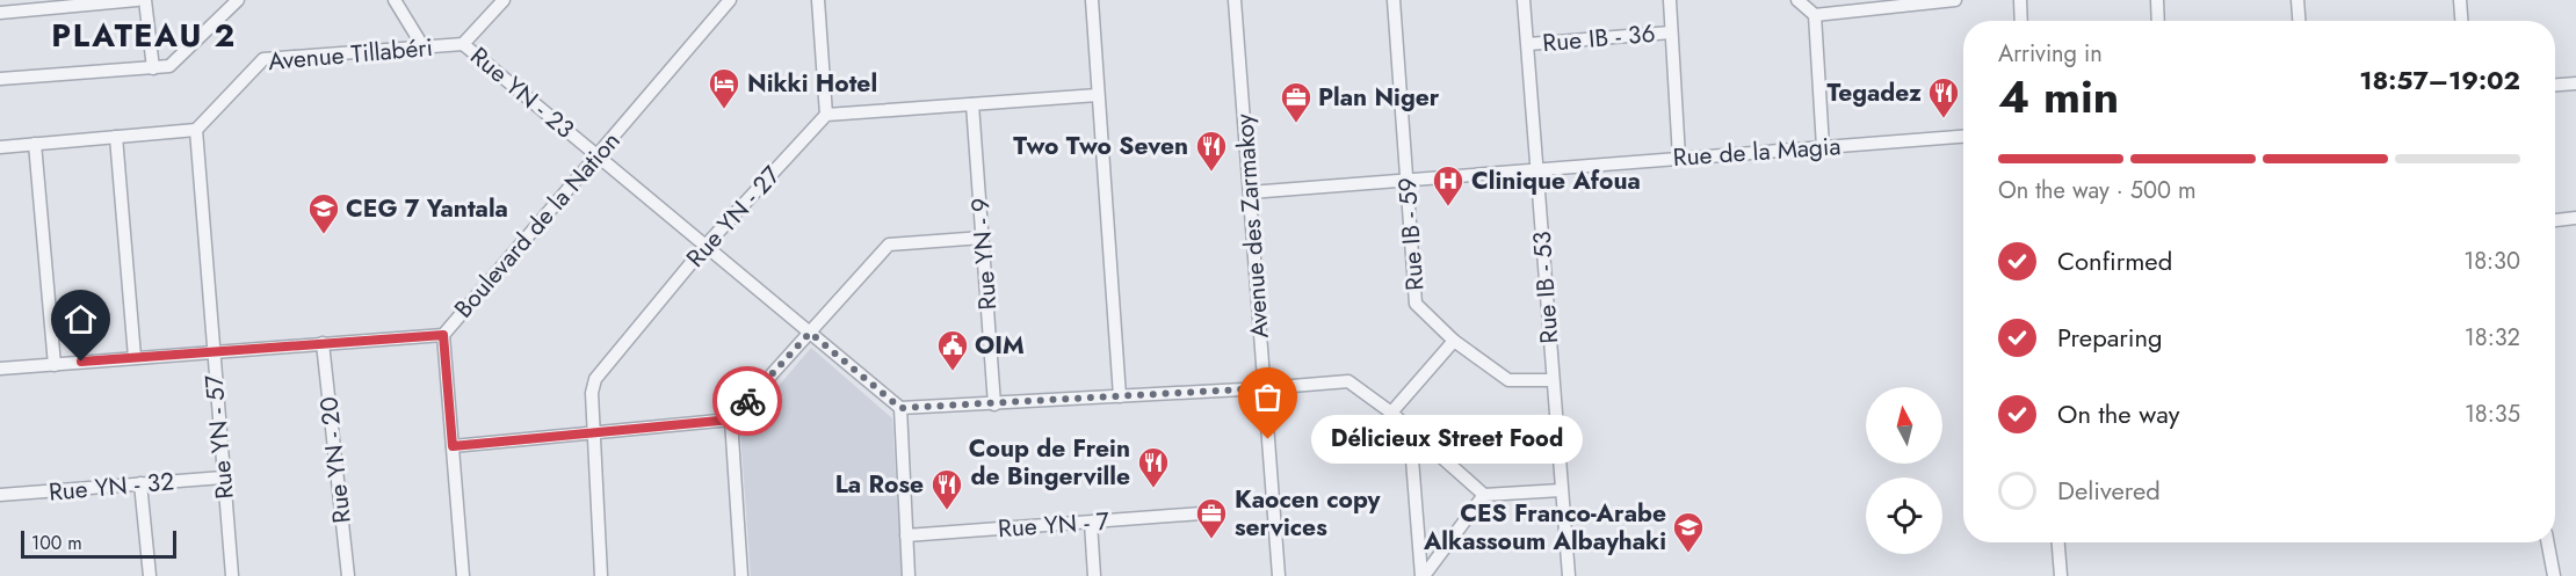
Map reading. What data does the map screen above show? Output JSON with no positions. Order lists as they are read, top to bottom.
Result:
{
  "streets": {
    "street": [
      "Rue IB - 36",
      "Avenue Tillabéri",
      "Rue YN - 23",
      "Rue de la Magia",
      "Rue YN - 27",
      "Boulevard de la Nation",
      "Avenue des Zarmakoy",
      "Rue IB - 59",
      "Rue YN - 9",
      "Rue IB - 53",
      "Rue YN - 57",
      "Rue YN - 20",
      "Rue YN - 32",
      "Rue YN - 7"
    ]
  },
  "crossings": [
    ["Rue IB - 36", "Rue IB - 53"],
    ["Avenue Tillabéri", "Rue YN - 23"],
    ["Avenue Tillabéri", "Rue YN - 57"],
    ["Rue YN - 23", "Rue YN - 27"],
    ["Rue YN - 23", "Boulevard de la Nation"],
    ["Rue de la Magia", "Avenue des Zarmakoy"],
    ["Rue de la Magia", "Rue IB - 59"],
    ["Rue de la Magia", "Rue IB - 53"],
    ["Boulevard de la Nation", "Rue YN - 57"],
    ["Boulevard de la Nation", "Rue YN - 20"],
    ["Rue IB - 59", "Rue IB - 53"],
    ["Rue YN - 57", "Rue YN - 32"]
  ],
  "districts": ["PLATEAU 2"],
  "places": {
    "hotel": ["Nikki Hotel"],
    "restaurant": [
      "Tegadez",
      "Two Two Seven",
      "Coup de Frein de Bingerville",
      "La Rose"
    ],
    "office": ["Plan Niger", "Kaocen copy services"],
    "hospital": ["Clinique Afoua"],
    "school or university": ["CEG 7 Yantala", "CES Franco-Arabe Alkassoum Albayhaki"],
    "public building": ["OIM"],
    "other": ["Délicieux Street Food"]
  },
  "scale_bar": "100 m",
  "north": "top",
  "page": {
    "heading": ["4 min", "Arriving in", "18:57–19:02"],
    "bar": "On the way · 500 m",
    "list": [
      ["Confirmed", "18:30"],
      ["Preparing", "18:32"],
      ["On the way", "18:35"],
      "Delivered"
    ],
    "bubble": "Délicieux Street Food",
    "scale": "100 m"
  }
}
